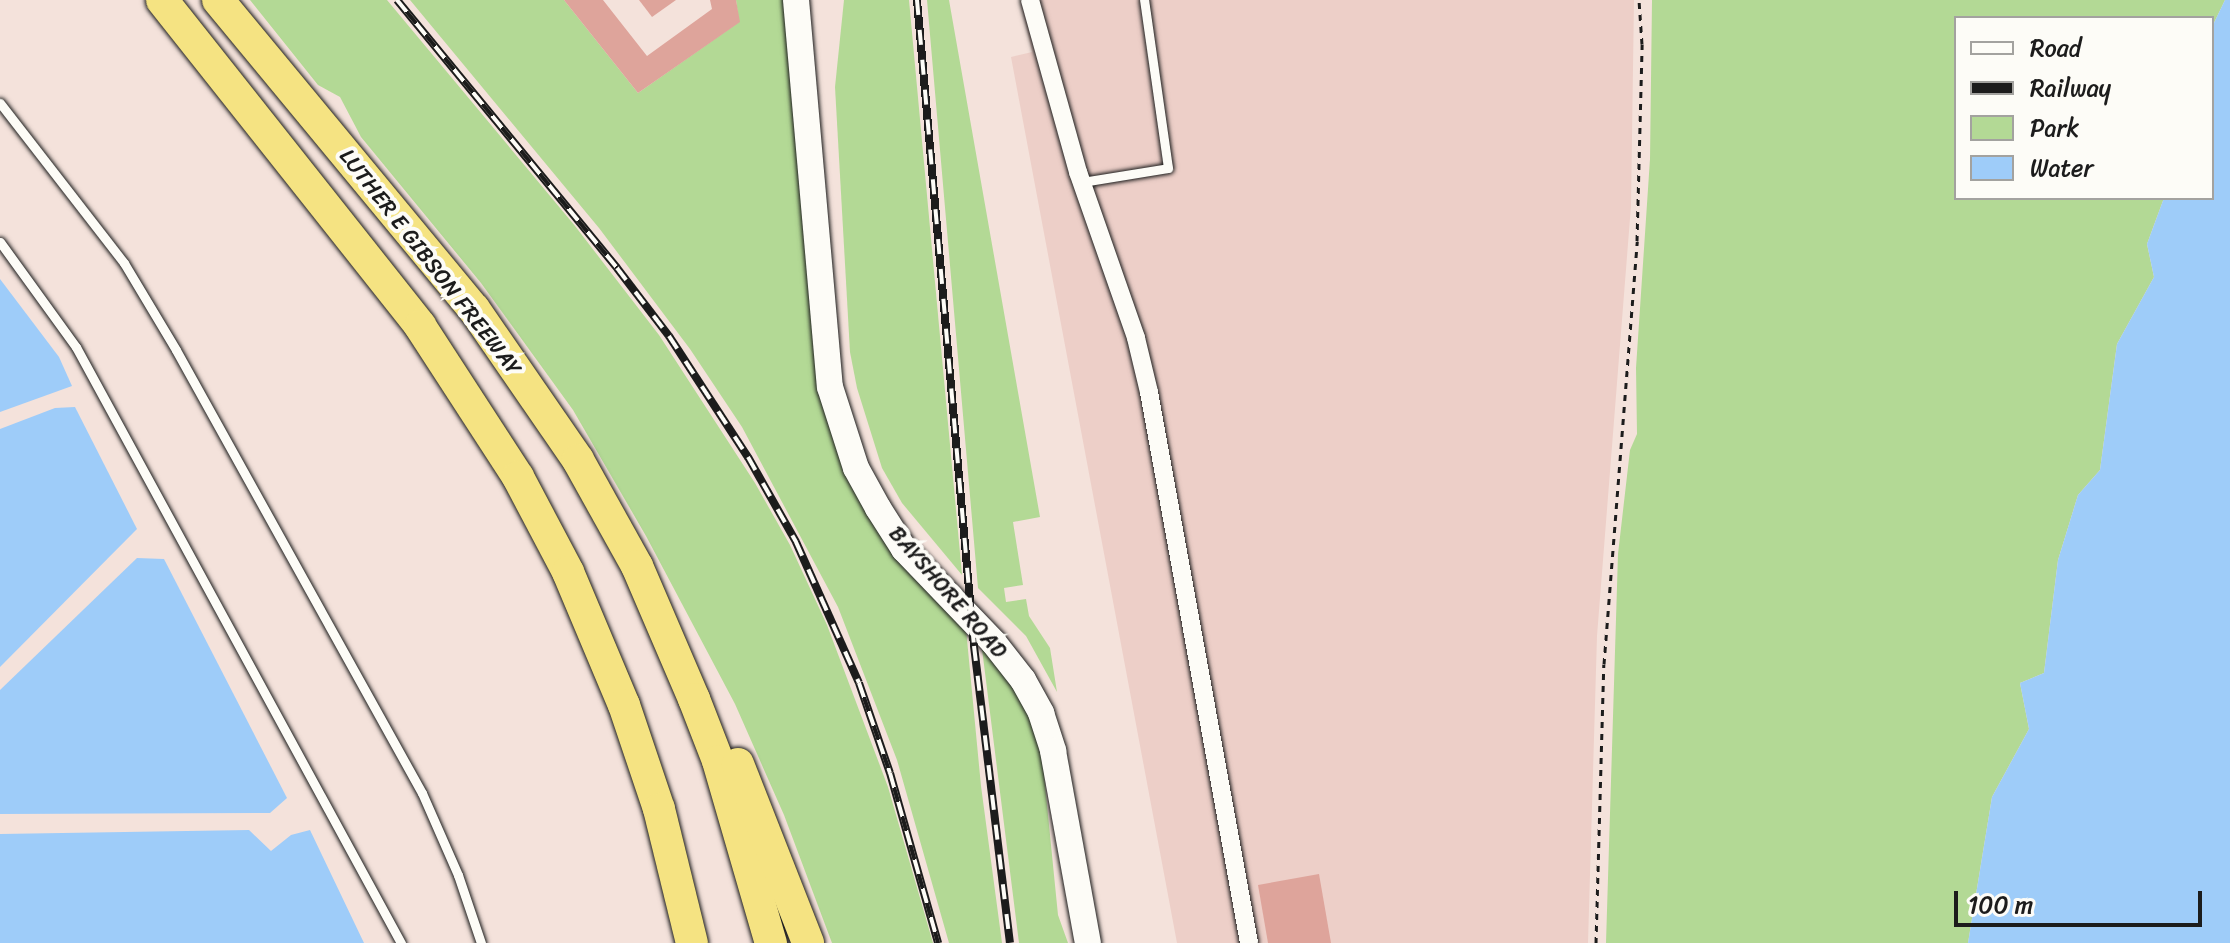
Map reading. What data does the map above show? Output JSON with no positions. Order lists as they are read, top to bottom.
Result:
{
  "streets": {
    "highway": ["LUTHER E GIBSON FREEWAY"],
    "street": ["BAYSHORE ROAD"]
  },
  "legend": [
    "Road",
    "Railway",
    "Park",
    "Water"
  ],
  "scale_bar": "100 m"
}
